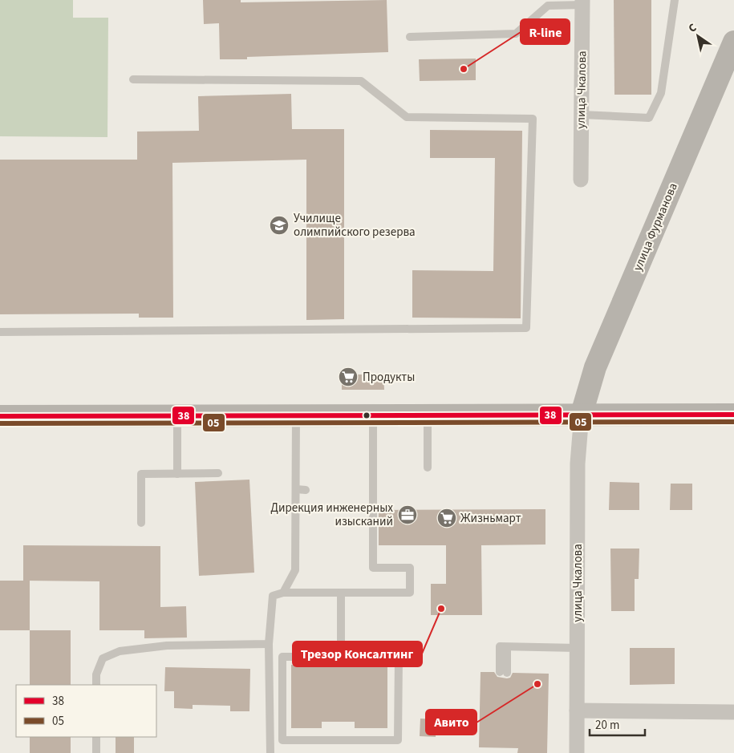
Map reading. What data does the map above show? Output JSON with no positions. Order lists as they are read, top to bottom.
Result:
{
  "streets": {
    "street": ["улица Чкалова", "улица Фурманова"]
  },
  "crossings": [
    ["улица Чкалова", "улица Фурманова"]
  ],
  "places": {
    "other": ["R-line", "Трезор Консалтинг", "Авито"],
    "school or university": ["Училище олимпийского резерва"],
    "supermarket": ["Продукты", "Жизньмарт"],
    "office": ["Дирекция инженерных изысканий"]
  },
  "lines": ["transit line 38", "transit line 05"],
  "legend": ["38", "05"],
  "scale_bar": "20 m",
  "north": "top left"
}
